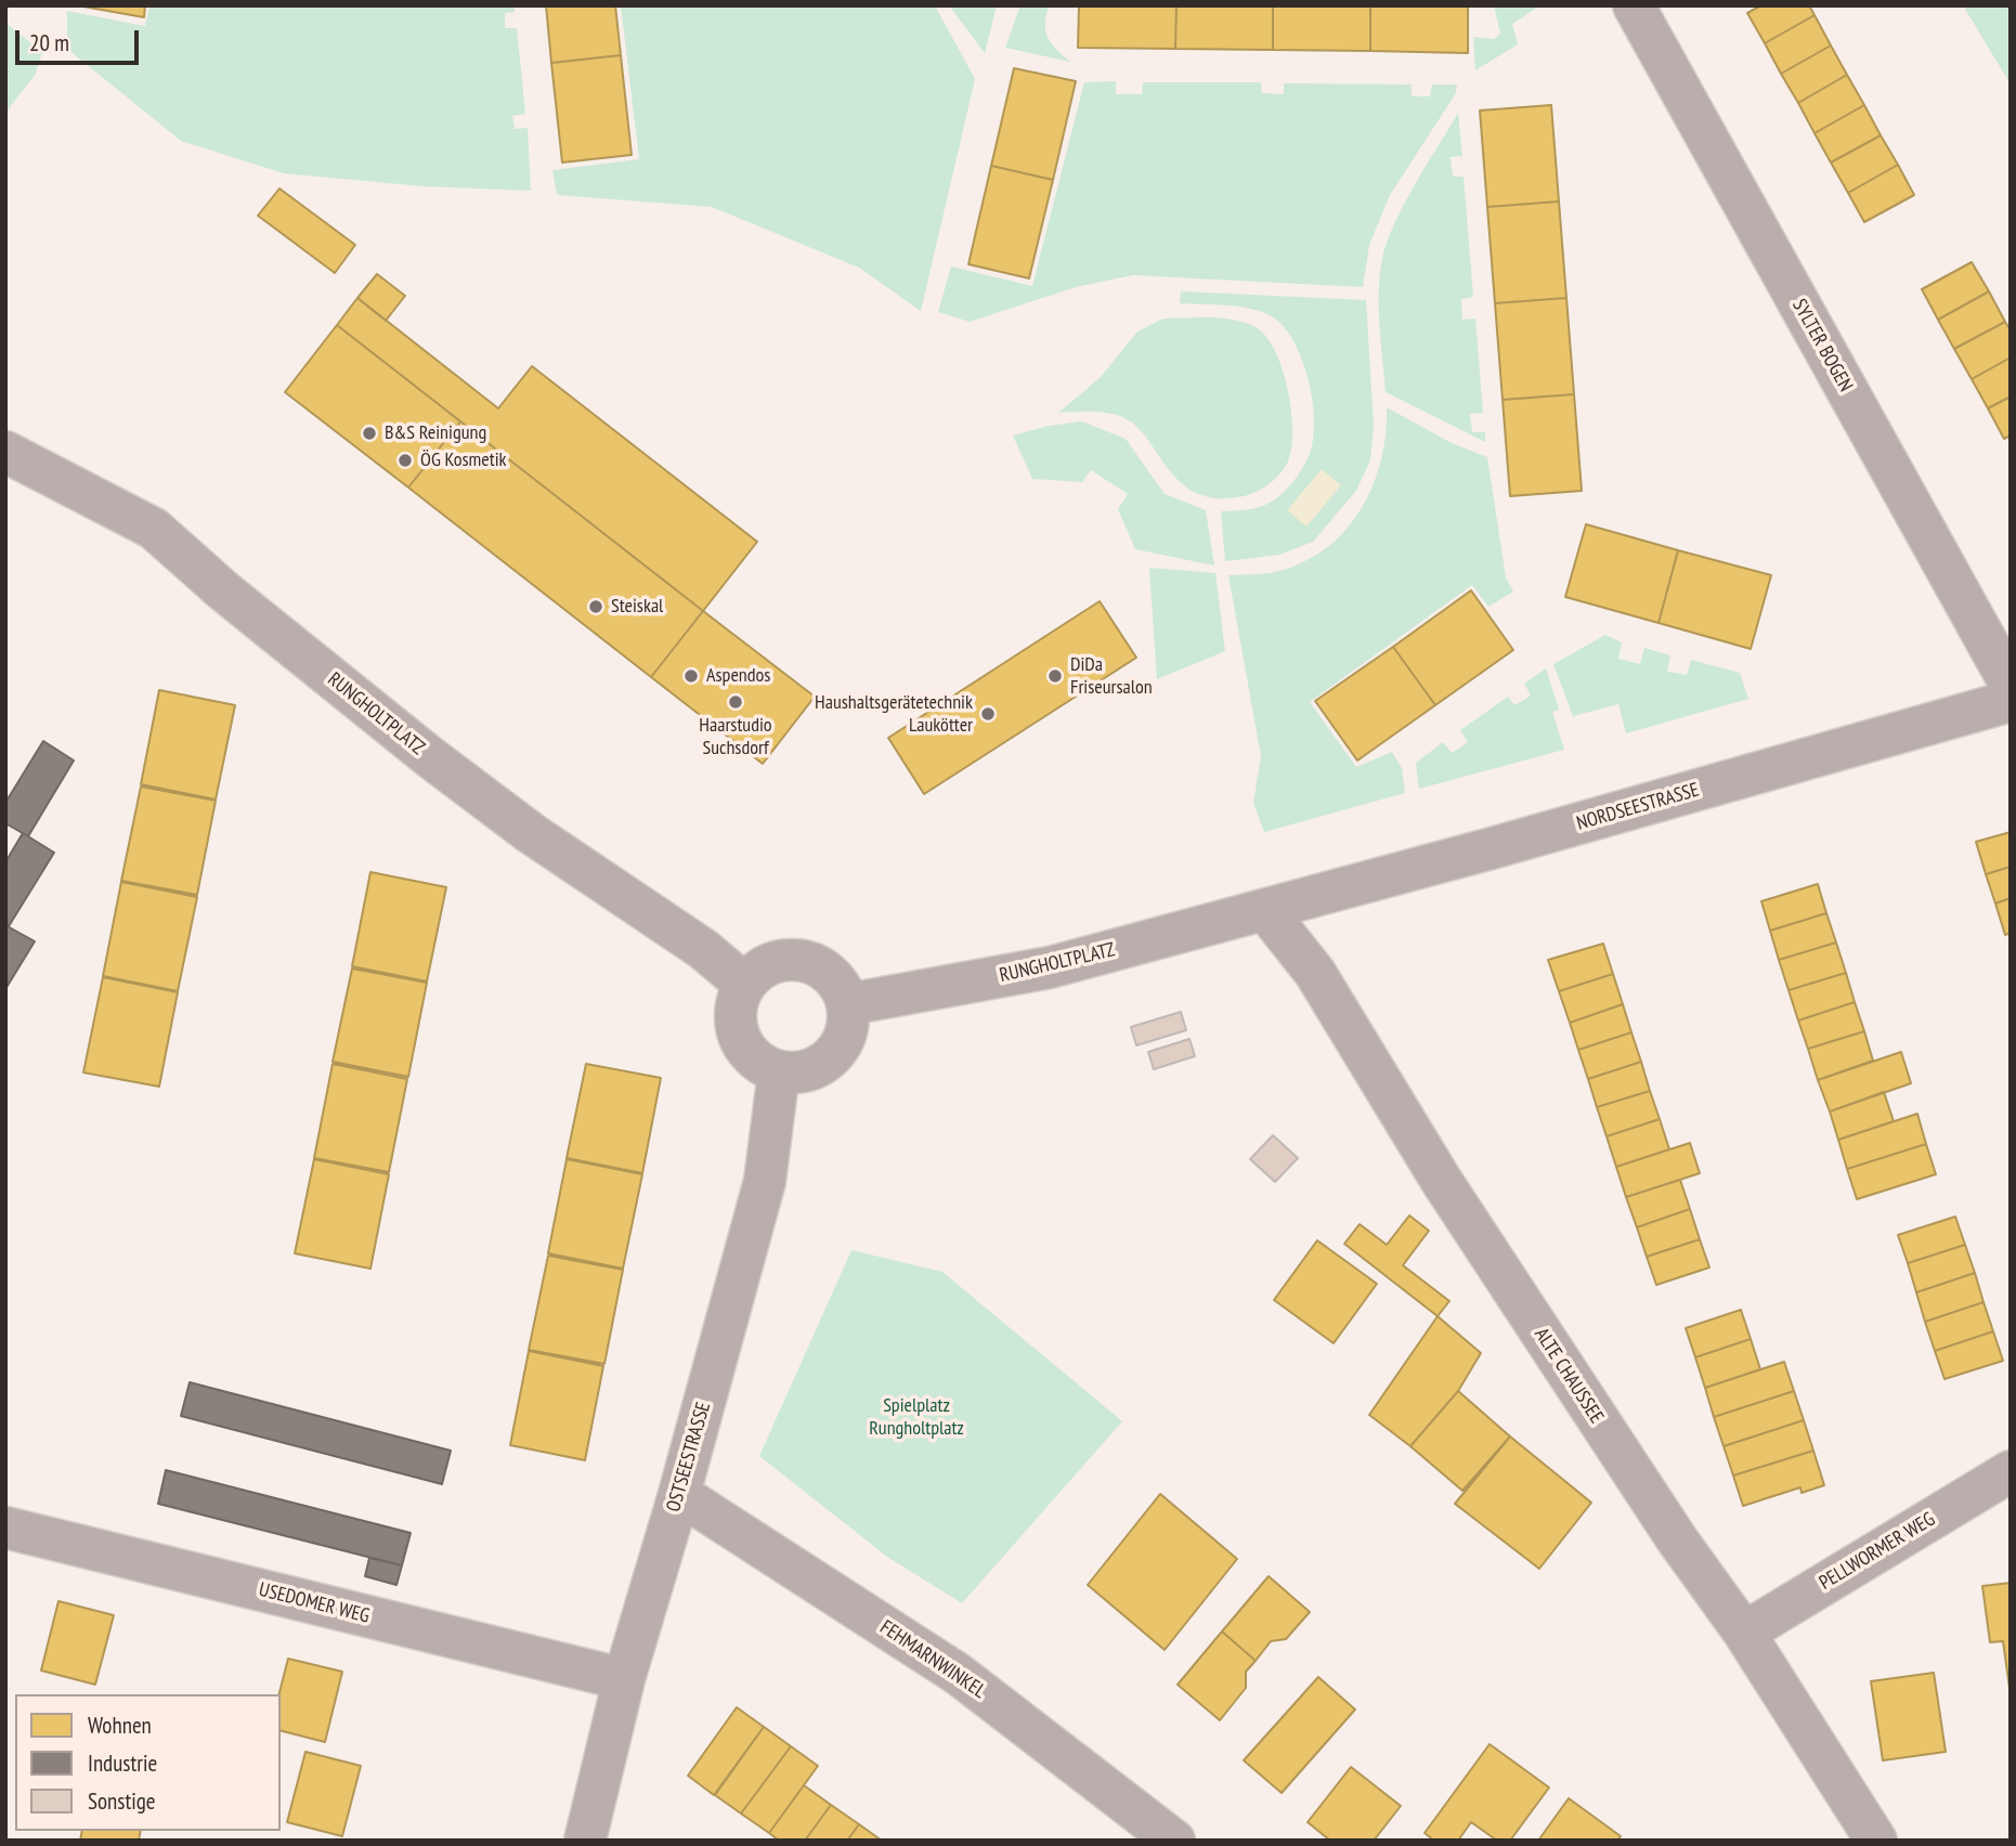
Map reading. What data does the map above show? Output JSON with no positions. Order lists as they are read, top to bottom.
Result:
{
  "streets": {
    "street": [
      "SYLTER BOGEN",
      "RUNGHOLTPLATZ",
      "NORDSEESTRASSE",
      "ALTE CHAUSSEE",
      "OSTSEESTRASSE",
      "PELLWORMER WEG",
      "USEDOMER WEG",
      "FEHMARNWINKEL"
    ]
  },
  "crossings": [
    ["RUNGHOLTPLATZ", "NORDSEESTRASSE"],
    ["RUNGHOLTPLATZ", "ALTE CHAUSSEE"],
    ["RUNGHOLTPLATZ", "OSTSEESTRASSE"],
    ["NORDSEESTRASSE", "ALTE CHAUSSEE"],
    ["ALTE CHAUSSEE", "PELLWORMER WEG"],
    ["OSTSEESTRASSE", "USEDOMER WEG"],
    ["OSTSEESTRASSE", "FEHMARNWINKEL"]
  ],
  "parks": ["Spielplatz Rungholtplatz"],
  "places": [
    "B&S Reinigung",
    "ÖG Kosmetik",
    "Steiskal",
    "Aspendos",
    "DiDa Friseursalon",
    "Haarstudio Suchsdorf",
    "Haushaltsgerätetechnik Laukötter"
  ],
  "legend": ["Wohnen", "Industrie", "Sonstige"],
  "scale_bar": "20 m"
}
